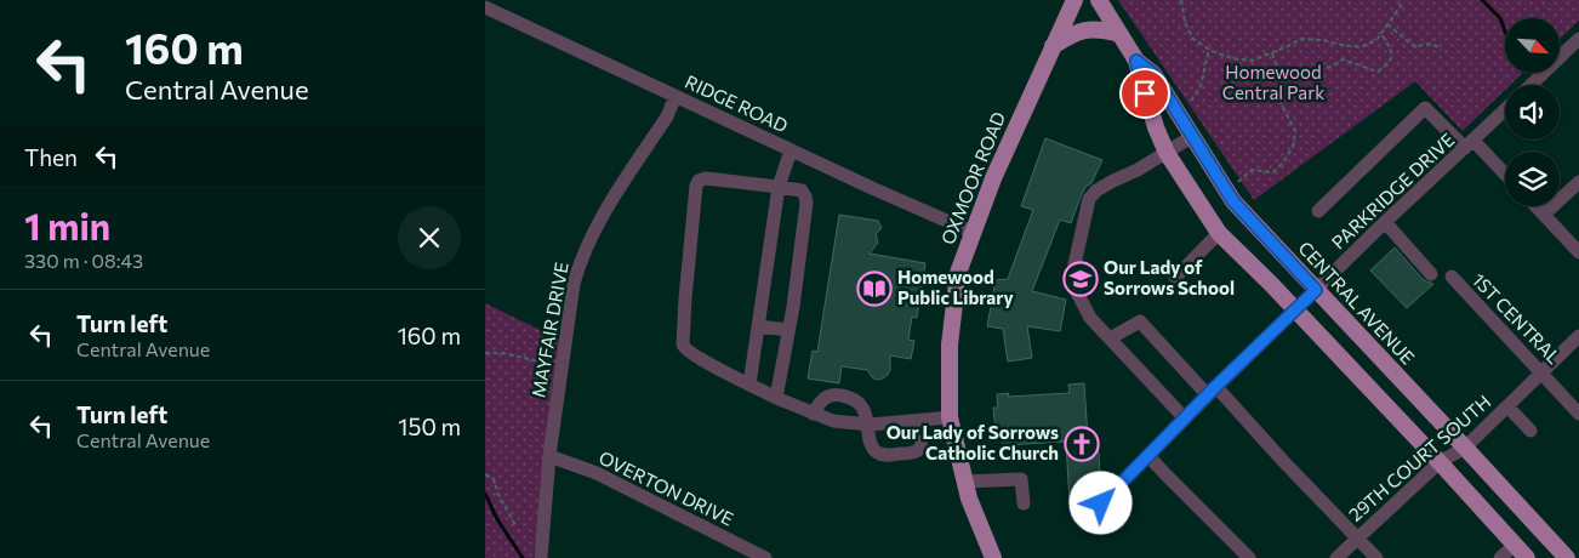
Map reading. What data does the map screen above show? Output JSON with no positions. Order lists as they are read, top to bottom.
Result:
{
  "streets": {
    "main road": ["OXMOOR ROAD", "CENTRAL AVENUE"],
    "street": [
      "RIDGE ROAD",
      "PARKRIDGE DRIVE",
      "1ST CENTRAL",
      "MAYFAIR DRIVE",
      "29TH COURT SOUTH",
      "OVERTON DRIVE"
    ]
  },
  "crossings": [
    ["RIDGE ROAD", "OXMOOR ROAD"],
    ["RIDGE ROAD", "MAYFAIR DRIVE"],
    ["PARKRIDGE DRIVE", "CENTRAL AVENUE"],
    ["CENTRAL AVENUE", "29TH COURT SOUTH"],
    ["1ST CENTRAL", "29TH COURT SOUTH"],
    ["MAYFAIR DRIVE", "OVERTON DRIVE"]
  ],
  "parks": ["Homewood Central Park"],
  "places": {
    "school or university": ["Our Lady of Sorrows School"],
    "library": ["Homewood Public Library"],
    "church": ["Our Lady of Sorrows Catholic Church"]
  },
  "north": "bottom right",
  "page": {
    "turn": ["160 m", "Central Avenue"],
    "then": "Then",
    "heading": ["1 min", "330 m · 08:43"],
    "list": [
      {
        "name": "Turn left",
        "note": "Central Avenue",
        "value": "160 m"
      },
      {
        "name": "Turn left",
        "note": "Central Avenue",
        "value": "150 m"
      }
    ]
  }
}
